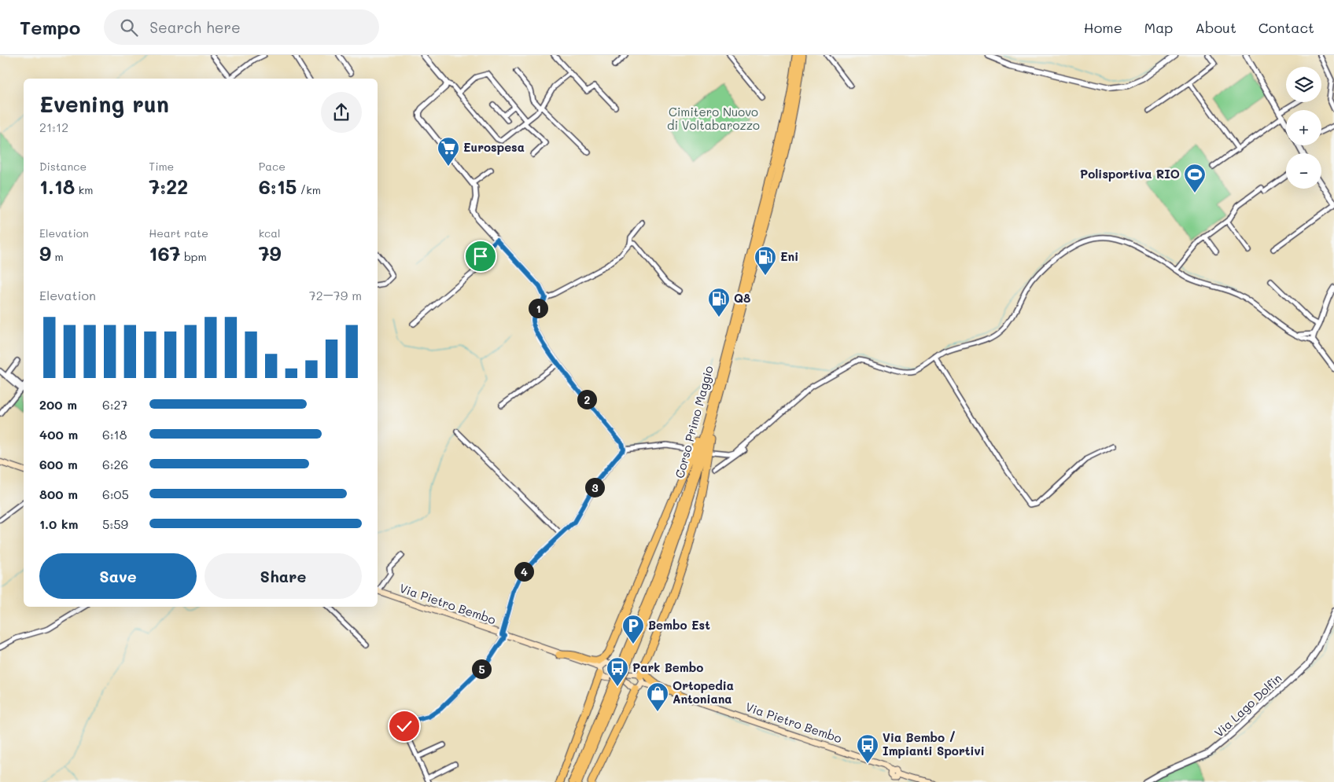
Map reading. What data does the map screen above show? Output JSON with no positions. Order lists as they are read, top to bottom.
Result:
{
  "streets": {
    "highway": ["Corso Primo Maggio"],
    "main road": ["Via Pietro Bembo"],
    "street": ["Via Lago Dolfin"]
  },
  "parks": ["Cimitero Nuovo di Voltabarozzo"],
  "places": {
    "supermarket": ["Eurospesa"],
    "sports": ["Polisportiva RIO"],
    "fuel station": ["Eni", "Q8"],
    "parking": ["Bembo Est"],
    "bus stop": ["Park Bembo", "Via Bembo / Impianti Sportivi"],
    "shop": ["Ortopedia Antoniana"]
  },
  "page": {
    "header": "Tempo",
    "search": "Search here",
    "nav": [
      "Home",
      "Map",
      "About",
      "Contact"
    ],
    "map_buttons": ["+", "−"],
    "heading": ["Evening run", "21:12"],
    "stats": [
      ["Distance", "1.18 km"],
      ["Time", "7:22"],
      ["Pace", "6:15 /km"],
      ["Elevation", "9 m"],
      ["Heart rate", "167 bpm"],
      ["kcal", "79"]
    ],
    "chart": ["Elevation", "72–79 m"],
    "pins": [
      "1",
      "2",
      "3",
      "4",
      "5"
    ],
    "list": [
      {
        "name": "200 m",
        "note": "6:27"
      },
      {
        "name": "400 m",
        "note": "6:18"
      },
      {
        "name": "600 m",
        "note": "6:26"
      },
      {
        "name": "800 m",
        "note": "6:05"
      },
      {
        "name": "1.0 km",
        "note": "5:59"
      }
    ],
    "buttons": ["Save", "Share"]
  }
}
